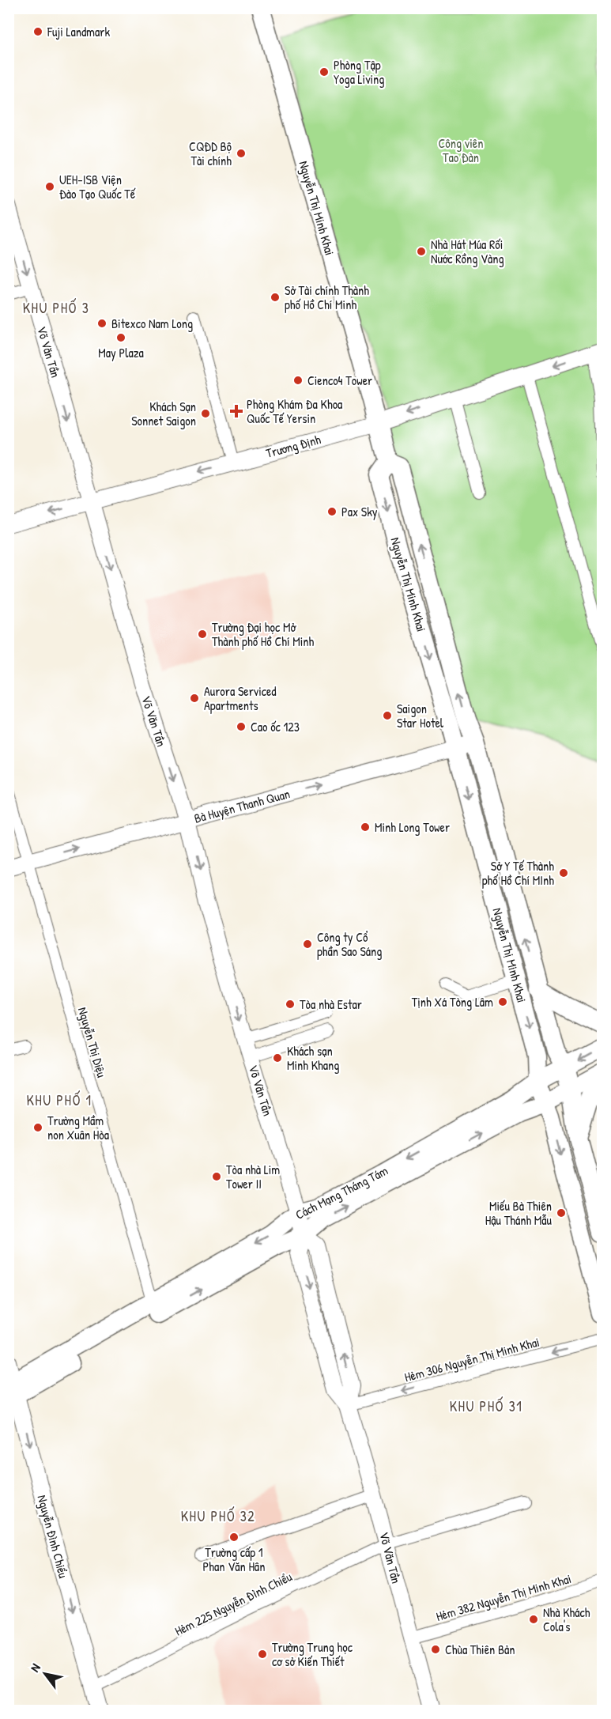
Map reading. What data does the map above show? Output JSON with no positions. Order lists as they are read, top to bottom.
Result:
{
  "streets": {
    "main road": [
      "Nguyễn Thị Minh Khai",
      "Võ Văn Tần",
      "Trương Định",
      "Bà Huyện Thanh Quan",
      "Cách Mạng Tháng Tám",
      "Nguyễn Đình Chiểu"
    ],
    "street": [
      "Nguyễn Thị Diệu",
      "Hẻm 306 Nguyễn Thị Minh Khai",
      "Hẻm 382 Nguyễn Thị Minh Khai",
      "Hẻm 225 Nguyễn Ðình Chiểu"
    ]
  },
  "crossings": [
    ["Nguyễn Thị Minh Khai", "Trương Định"],
    ["Nguyễn Thị Minh Khai", "Bà Huyện Thanh Quan"],
    ["Nguyễn Thị Minh Khai", "Cách Mạng Tháng Tám"],
    ["Võ Văn Tần", "Trương Định"],
    ["Võ Văn Tần", "Bà Huyện Thanh Quan"],
    ["Võ Văn Tần", "Cách Mạng Tháng Tám"],
    ["Võ Văn Tần", "Hẻm 306 Nguyễn Thị Minh Khai"],
    ["Võ Văn Tần", "Hẻm 382 Nguyễn Thị Minh Khai"],
    ["Võ Văn Tần", "Hẻm 225 Nguyễn Ðình Chiểu"],
    ["Bà Huyện Thanh Quan", "Nguyễn Thị Diệu"],
    ["Nguyễn Thị Diệu", "Cách Mạng Tháng Tám"],
    ["Cách Mạng Tháng Tám", "Nguyễn Đình Chiểu"],
    ["Nguyễn Đình Chiểu", "Hẻm 225 Nguyễn Ðình Chiểu"]
  ],
  "one_way": [
    "Võ Văn Tần",
    "Trương Định",
    "Bà Huyện Thanh Quan",
    "Hẻm 306 Nguyễn Thị Minh Khai",
    "Nguyễn Đình Chiểu"
  ],
  "districts": [
    "KHU PHỐ 3",
    "KHU PHỐ 1",
    "KHU PHỐ 31",
    "KHU PHỐ 32"
  ],
  "parks": ["Công viên Tao Đàn"],
  "places": {
    "other": [
      "Fuji Landmark",
      "Phòng Tập Yoga Living",
      "CQĐD Bộ Tài chính",
      "UEH-ISB Viện Đào Tạo Quốc Tế",
      "Nhà Hát Múa Rối Nước Rồng Vàng",
      "Sở Tài chính Thành phố Hồ Chí Minh",
      "Bitexco Nam Long",
      "May Plaza",
      "Cienco4 Tower",
      "Khách Sạn Sonnet Saigon",
      "Pax Sky",
      "Trường Đại học Mở Thành phố Hồ Chí Minh",
      "Aurora Serviced Apartments",
      "Saigon Star Hotel",
      "Cao ốc 123",
      "Minh Long Tower",
      "Sở Y Tế Thành phố Hồ Chí MInh",
      "Công ty Cổ phần Sao Sáng",
      "Tịnh Xá Tòng Lâm",
      "Tòa nhà Estar",
      "Khách sạn Minh Khang",
      "Trường Mầm non Xuân Hòa",
      "Tòa nhà Lim Tower II",
      "Miếu Bà Thiên Hậu Thánh Mẫu",
      "Trường cấp 1 Phan Văn Hân",
      "Nhà Khách Cola's",
      "Chùa Thiên Bản",
      "Trường Trung học cơ sở Kiến Thiết"
    ],
    "health": ["Phòng Khám Đa Khoa Quốc Tế Yersin"]
  },
  "north": "top left"
}
